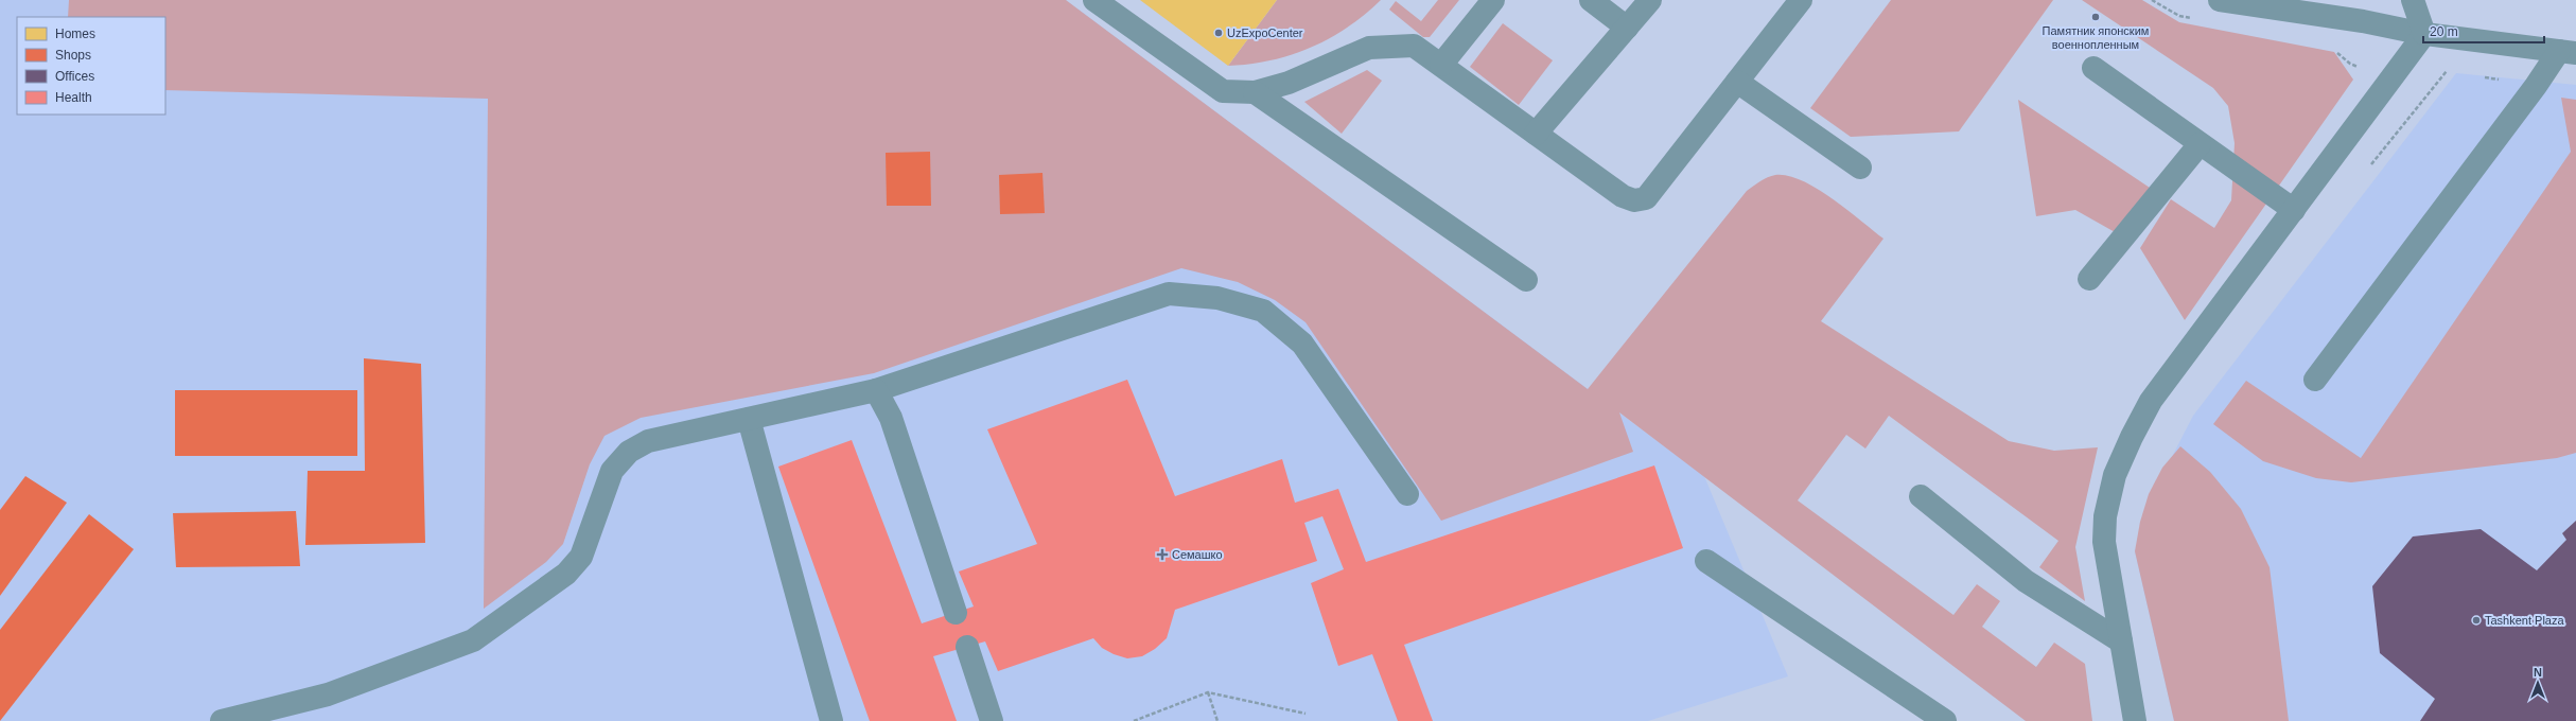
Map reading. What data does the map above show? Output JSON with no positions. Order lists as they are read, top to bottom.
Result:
{
  "places": {
    "other": ["Памятник японским военнопленным", "UzExpoCenter", "Tashkent Plaza"],
    "health": ["Семашко"]
  },
  "legend": [
    "Homes",
    "Shops",
    "Offices",
    "Health"
  ],
  "scale_bar": "20 m",
  "north": "top"
}
